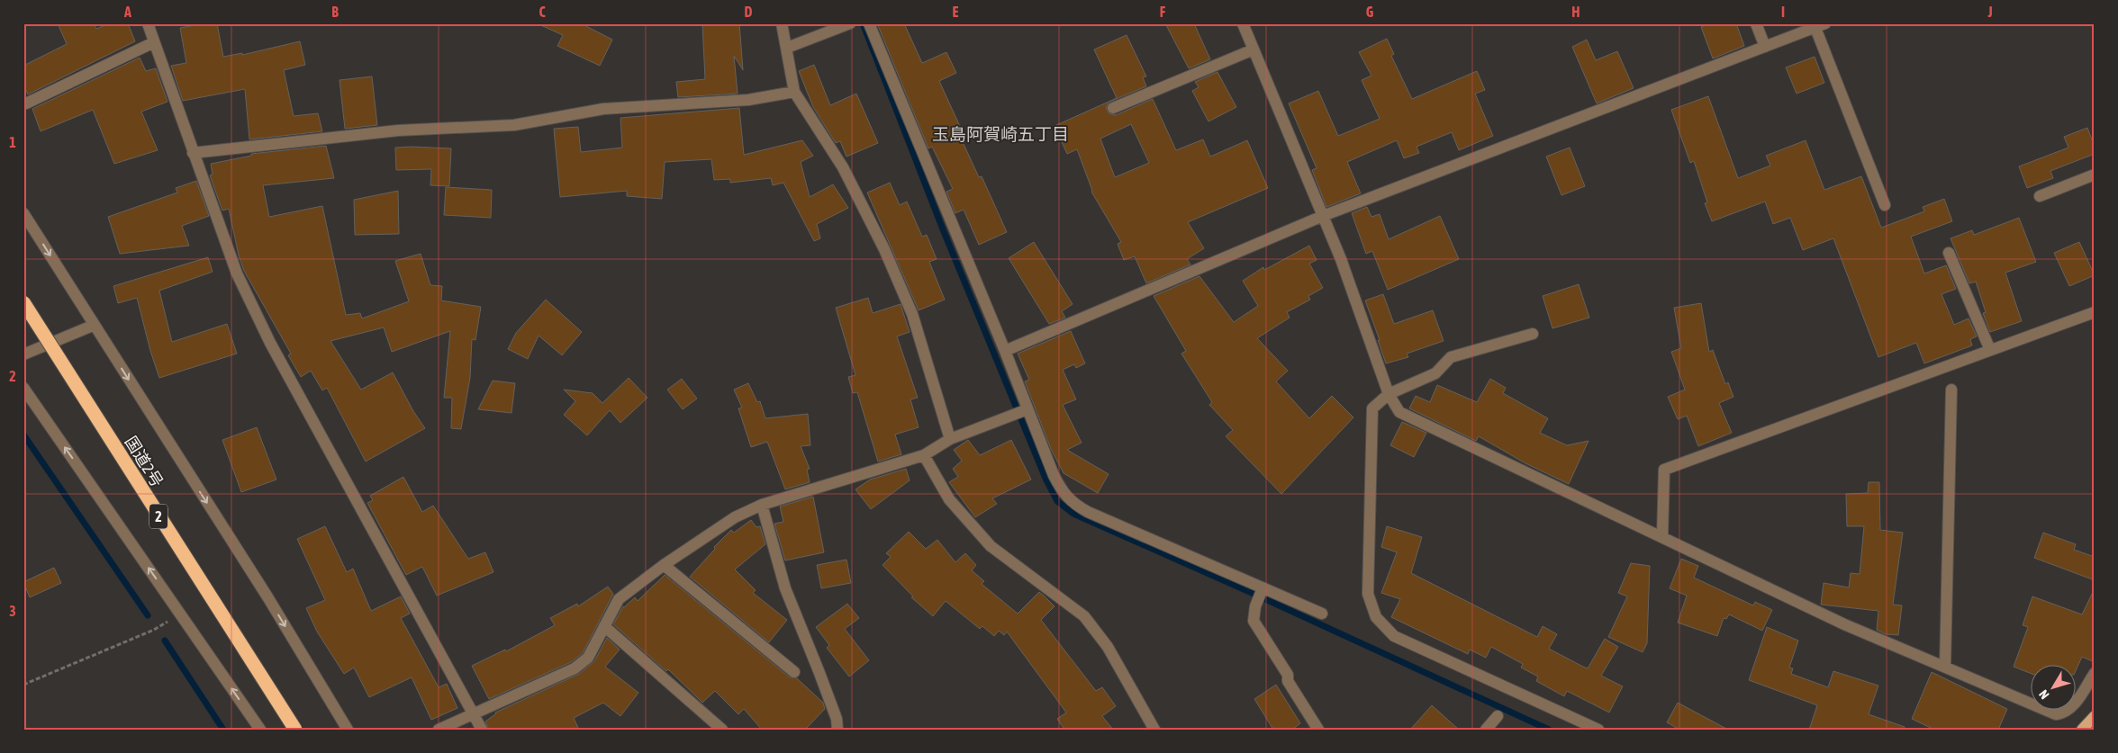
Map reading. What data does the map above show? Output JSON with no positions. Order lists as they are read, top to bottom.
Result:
{
  "streets": {
    "highway": ["国道2号", "2"]
  },
  "districts": ["玉島阿賀崎五丁目"],
  "north": "bottom left",
  "grid": {
    "columns": [
      "A",
      "B",
      "C",
      "D",
      "E",
      "F",
      "G",
      "H",
      "I",
      "J"
    ],
    "rows": ["1", "2", "3"]
  }
}
